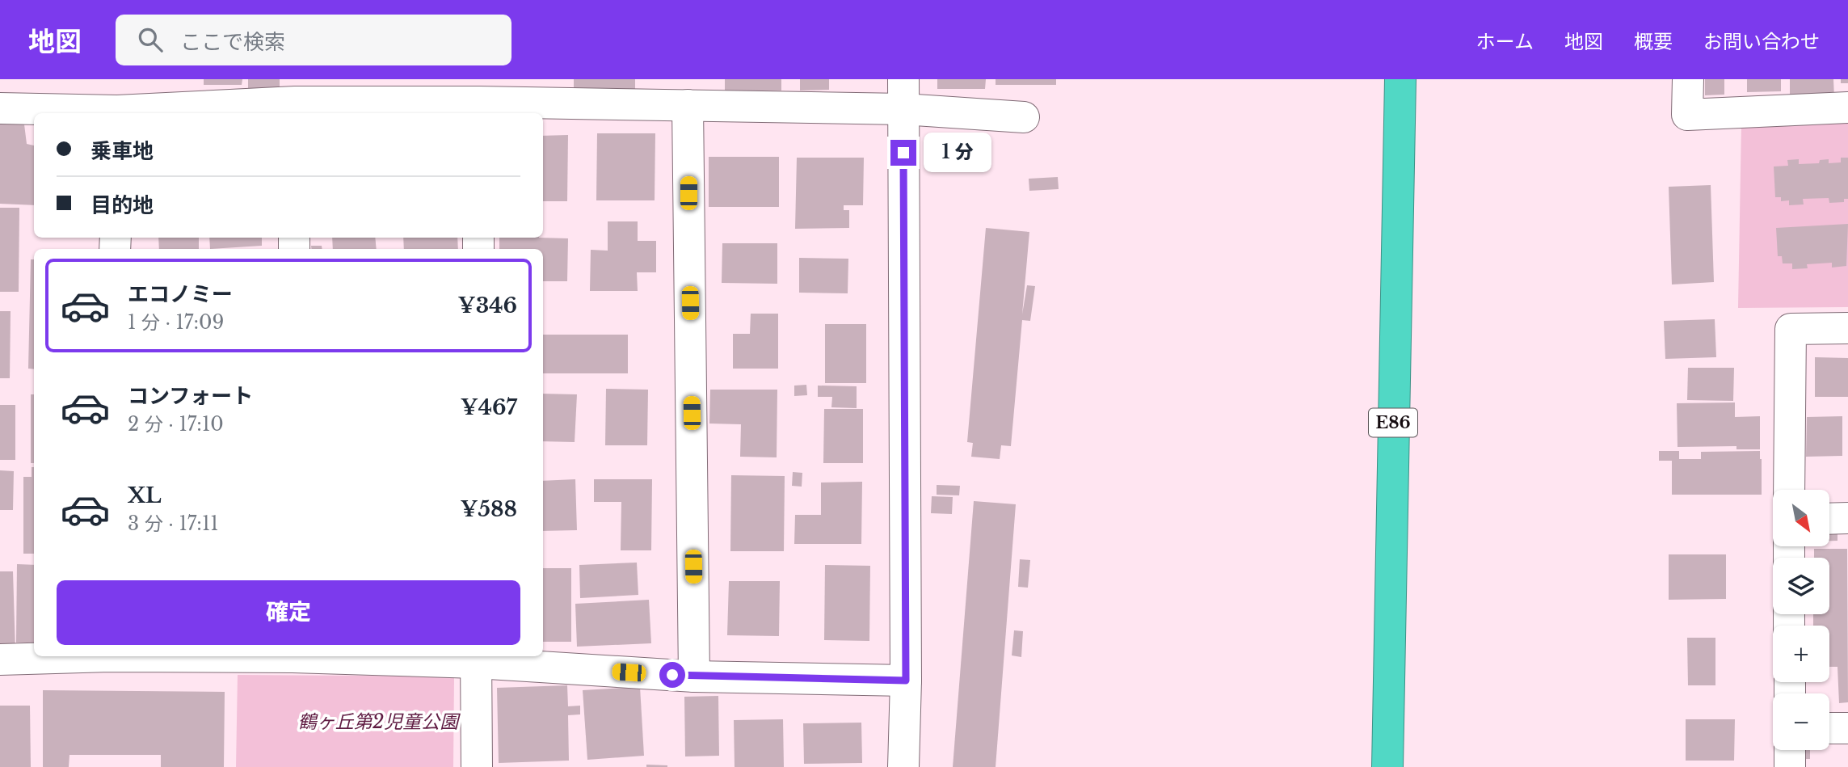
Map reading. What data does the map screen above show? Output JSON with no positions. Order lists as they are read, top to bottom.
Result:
{
  "streets": {
    "highway": ["E86"]
  },
  "parks": ["鶴ヶ丘第2児童公園"],
  "north": "bottom right",
  "page": {
    "header": "地図",
    "search": "ここで検索",
    "nav": [
      "ホーム",
      "地図",
      "概要",
      "お問い合わせ"
    ],
    "banner": ["乗車地", "目的地"],
    "bubble": "1 分",
    "list": [
      {
        "name": "エコノミー",
        "note": "1 分 · 17:09",
        "value": "¥346"
      },
      {
        "name": "コンフォート",
        "note": "2 分 · 17:10",
        "value": "¥467"
      },
      {
        "name": "XL",
        "note": "3 分 · 17:11",
        "value": "¥588"
      }
    ],
    "map_buttons": ["+", "−"],
    "buttons": "確定"
  }
}
